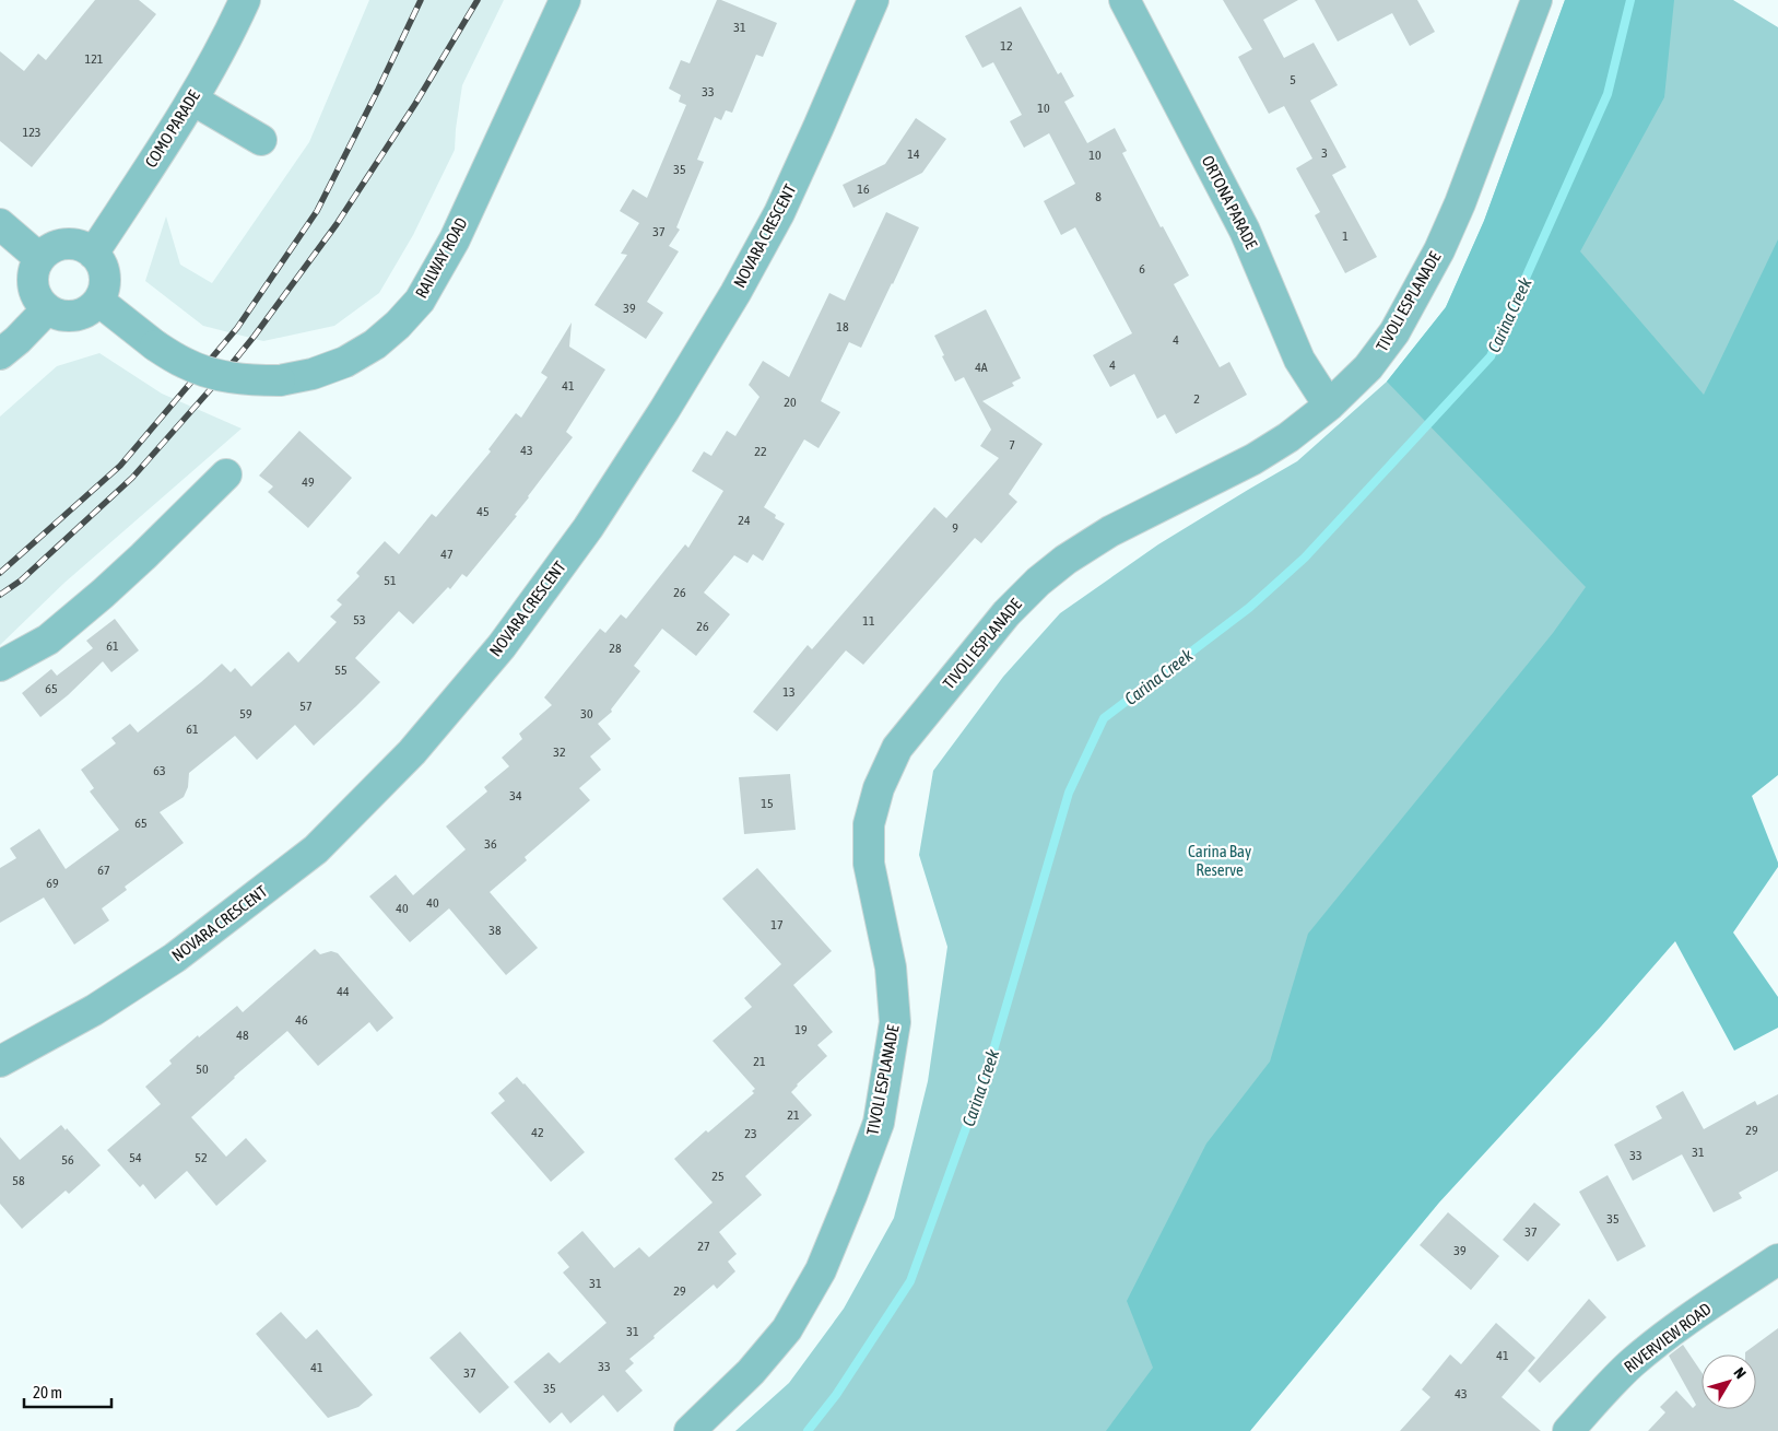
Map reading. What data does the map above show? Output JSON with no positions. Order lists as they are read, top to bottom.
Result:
{
  "streets": {
    "street": [
      "COMO PARADE",
      "ORTONA PARADE",
      "NOVARA CRESCENT",
      "RAILWAY ROAD",
      "TIVOLI ESPLANADE",
      "RIVERVIEW ROAD"
    ]
  },
  "crossings": [
    ["COMO PARADE", "RAILWAY ROAD"],
    ["ORTONA PARADE", "TIVOLI ESPLANADE"]
  ],
  "water": ["Carina Creek"],
  "parks": ["Carina Bay Reserve"],
  "house_numbers": [
    "31",
    "12",
    "121",
    "5",
    "33",
    "10",
    "123",
    "3",
    "14",
    "10",
    "35",
    "16",
    "8",
    "37",
    "1",
    "6",
    "39",
    "18",
    "4",
    "4",
    "4A",
    "41",
    "2",
    "20",
    "7",
    "43",
    "22",
    "49",
    "45",
    "24",
    "9",
    "47",
    "51",
    "26",
    "53",
    "11",
    "26",
    "61",
    "28",
    "55",
    "65",
    "13",
    "57",
    "59",
    "30",
    "61",
    "32",
    "63",
    "34",
    "15",
    "65",
    "36",
    "67",
    "69",
    "40",
    "40",
    "17",
    "38",
    "44",
    "46",
    "19",
    "48",
    "21",
    "50",
    "21",
    "29",
    "42",
    "23",
    "31",
    "33",
    "54",
    "52",
    "56",
    "25",
    "58",
    "35",
    "37",
    "27",
    "39",
    "31",
    "29",
    "31",
    "41",
    "33",
    "41",
    "37",
    "35",
    "43"
  ],
  "scale_bar": "20 m",
  "north": "top right"
}
